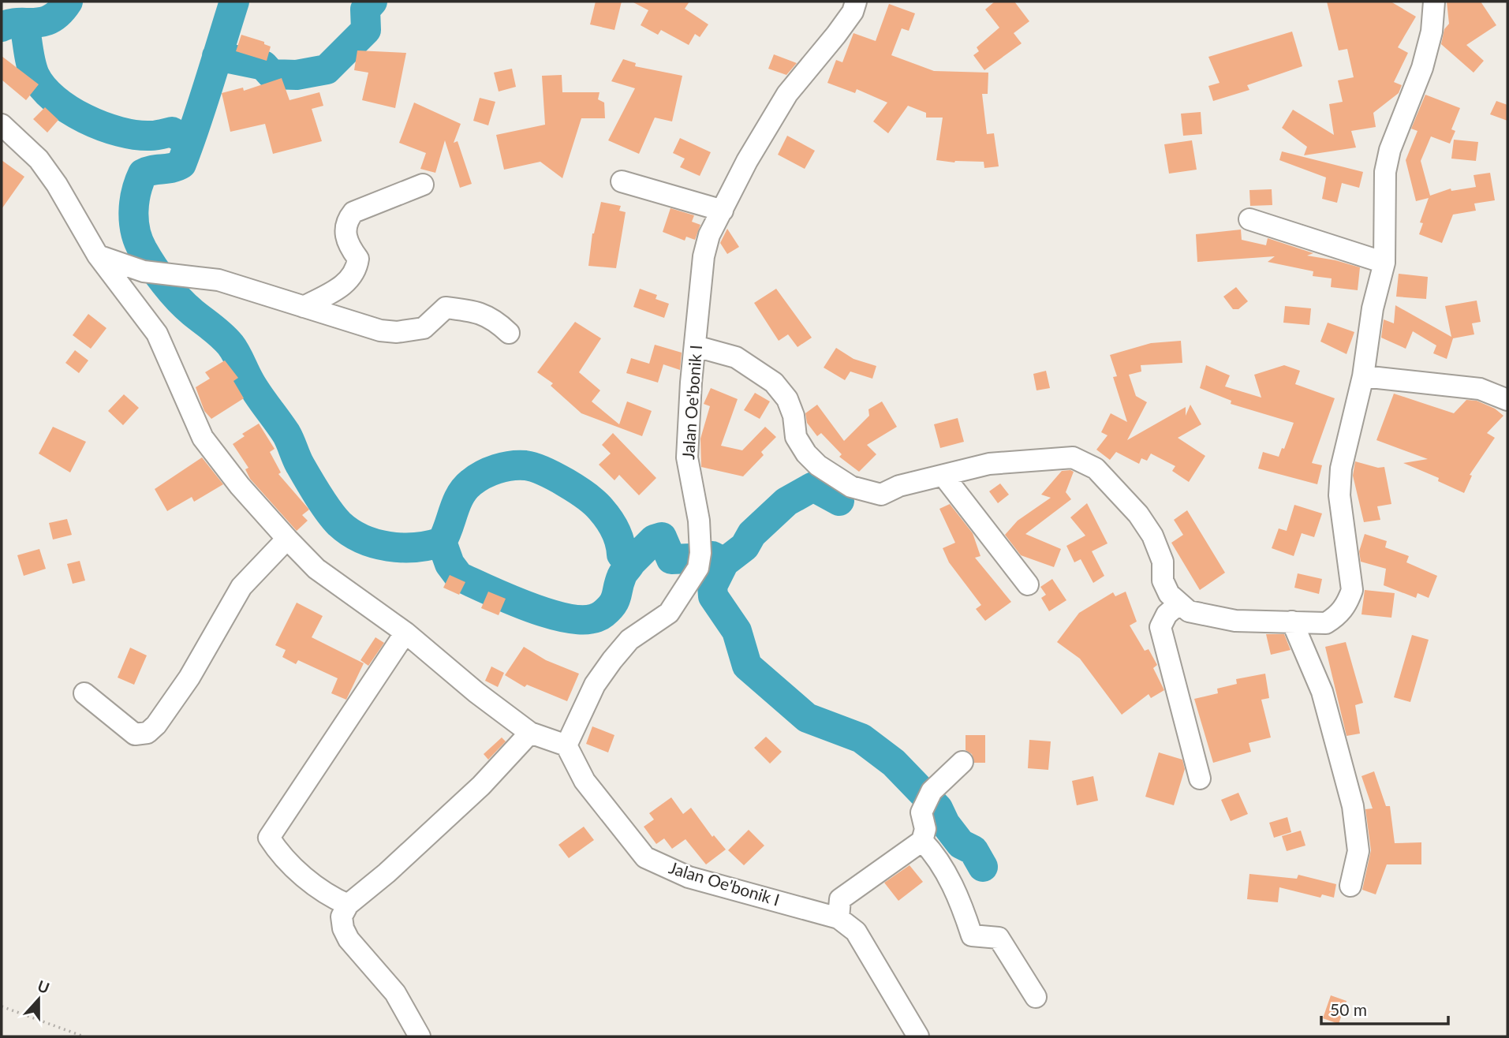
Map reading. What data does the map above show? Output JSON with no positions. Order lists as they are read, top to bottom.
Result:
{
  "streets": {
    "street": ["Jalan Oe'bonik I"]
  },
  "scale_bar": "50 m",
  "north": "top"
}
